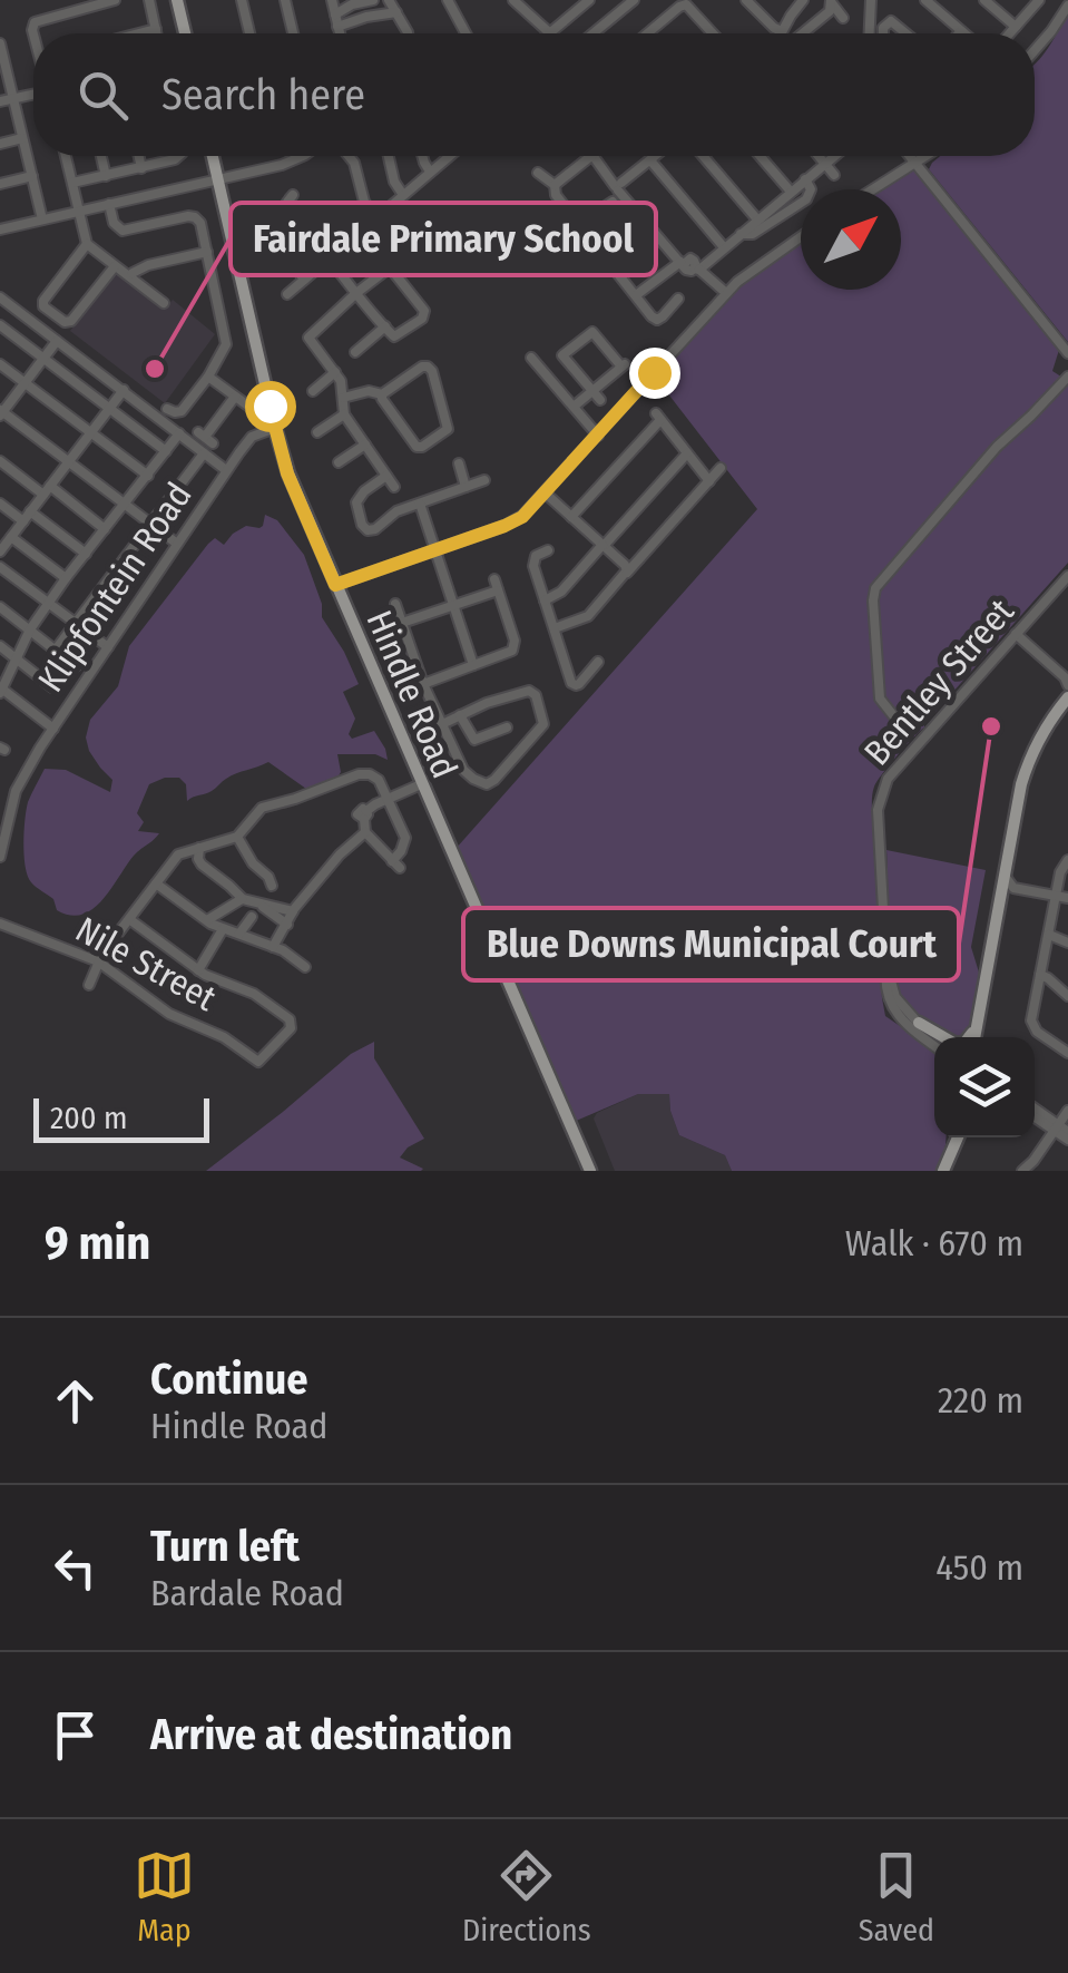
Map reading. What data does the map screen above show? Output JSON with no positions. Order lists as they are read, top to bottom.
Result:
{
  "streets": {
    "main road": ["Hindle Road"],
    "street": ["Klipfontein Road", "Bentley Street", "Nile Street"]
  },
  "crossings": [
    ["Klipfontein Road", "Hindle Road"]
  ],
  "places": ["Fairdale Primary School", "Blue Downs Municipal Court"],
  "scale_bar": "200 m",
  "north": "top right",
  "page": {
    "search": "Search here",
    "scale": "200 m",
    "heading": ["9 min", "Walk · 670 m"],
    "list": [
      ["Continue", "Hindle Road", "220 m"],
      ["Turn left", "Bardale Road", "450 m"],
      "Arrive at destination"
    ],
    "nav": ["Map", "Directions", "Saved"]
  }
}
